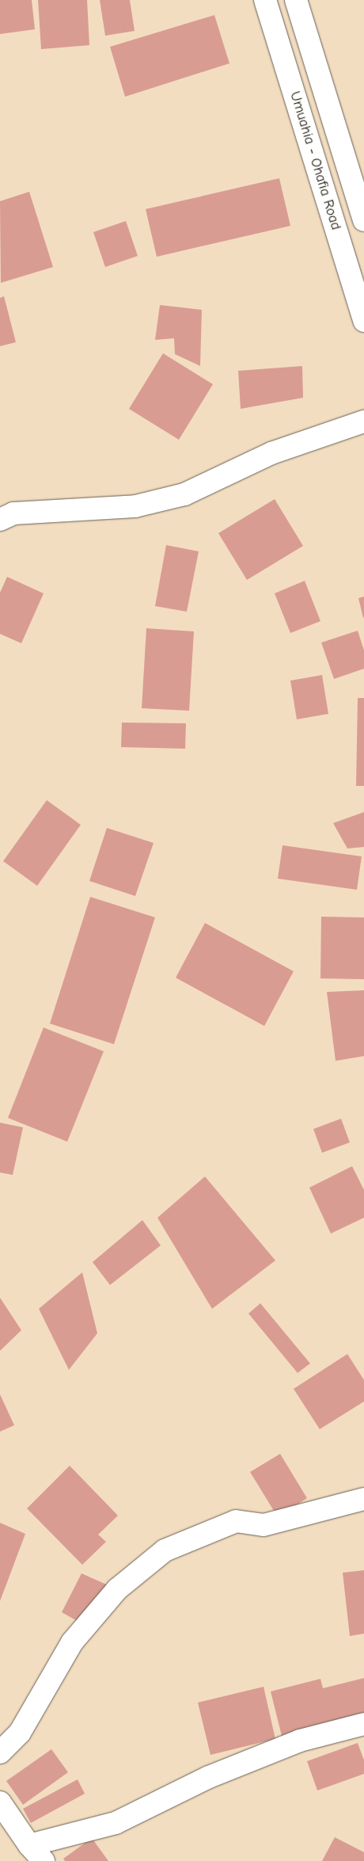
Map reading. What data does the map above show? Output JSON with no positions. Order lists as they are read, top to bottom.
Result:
{
  "streets": {
    "street": ["Umuahia - Ohafia Road"]
  }
}
